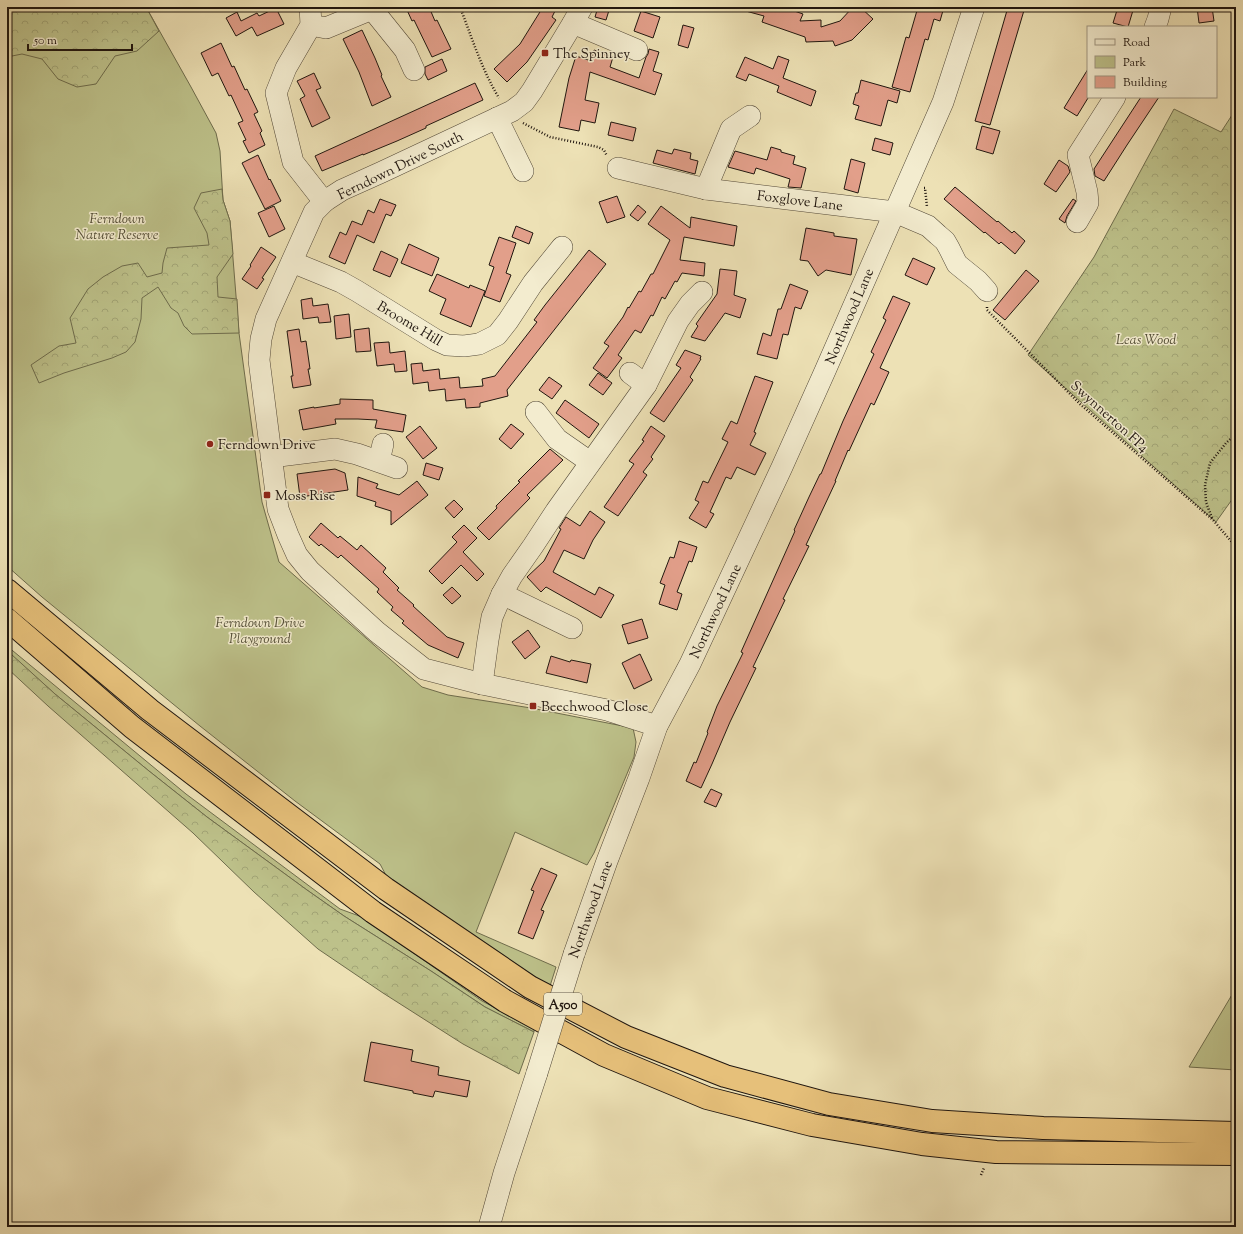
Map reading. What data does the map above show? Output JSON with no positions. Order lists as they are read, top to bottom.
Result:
{
  "streets": {
    "highway": ["A500"],
    "street": [
      "Ferndown Drive South",
      "Foxglove Lane",
      "Northwood Lane",
      "Broome Hill"
    ],
    "path": ["Swynnerton FP4"]
  },
  "crossings": [
    ["Ferndown Drive South", "Northwood Lane"],
    ["Ferndown Drive South", "Broome Hill"],
    ["Foxglove Lane", "Northwood Lane"],
    ["Foxglove Lane", "Swynnerton FP4"]
  ],
  "parks": ["Ferndown Nature Reserve", "Leas Wood", "Ferndown Drive Playground"],
  "places": {
    "transit": ["The Spinney", "Moss Rise", "Beechwood Close"],
    "other": ["Ferndown Drive"]
  },
  "legend": ["Road", "Park", "Building"],
  "scale_bar": "50 m"
}
